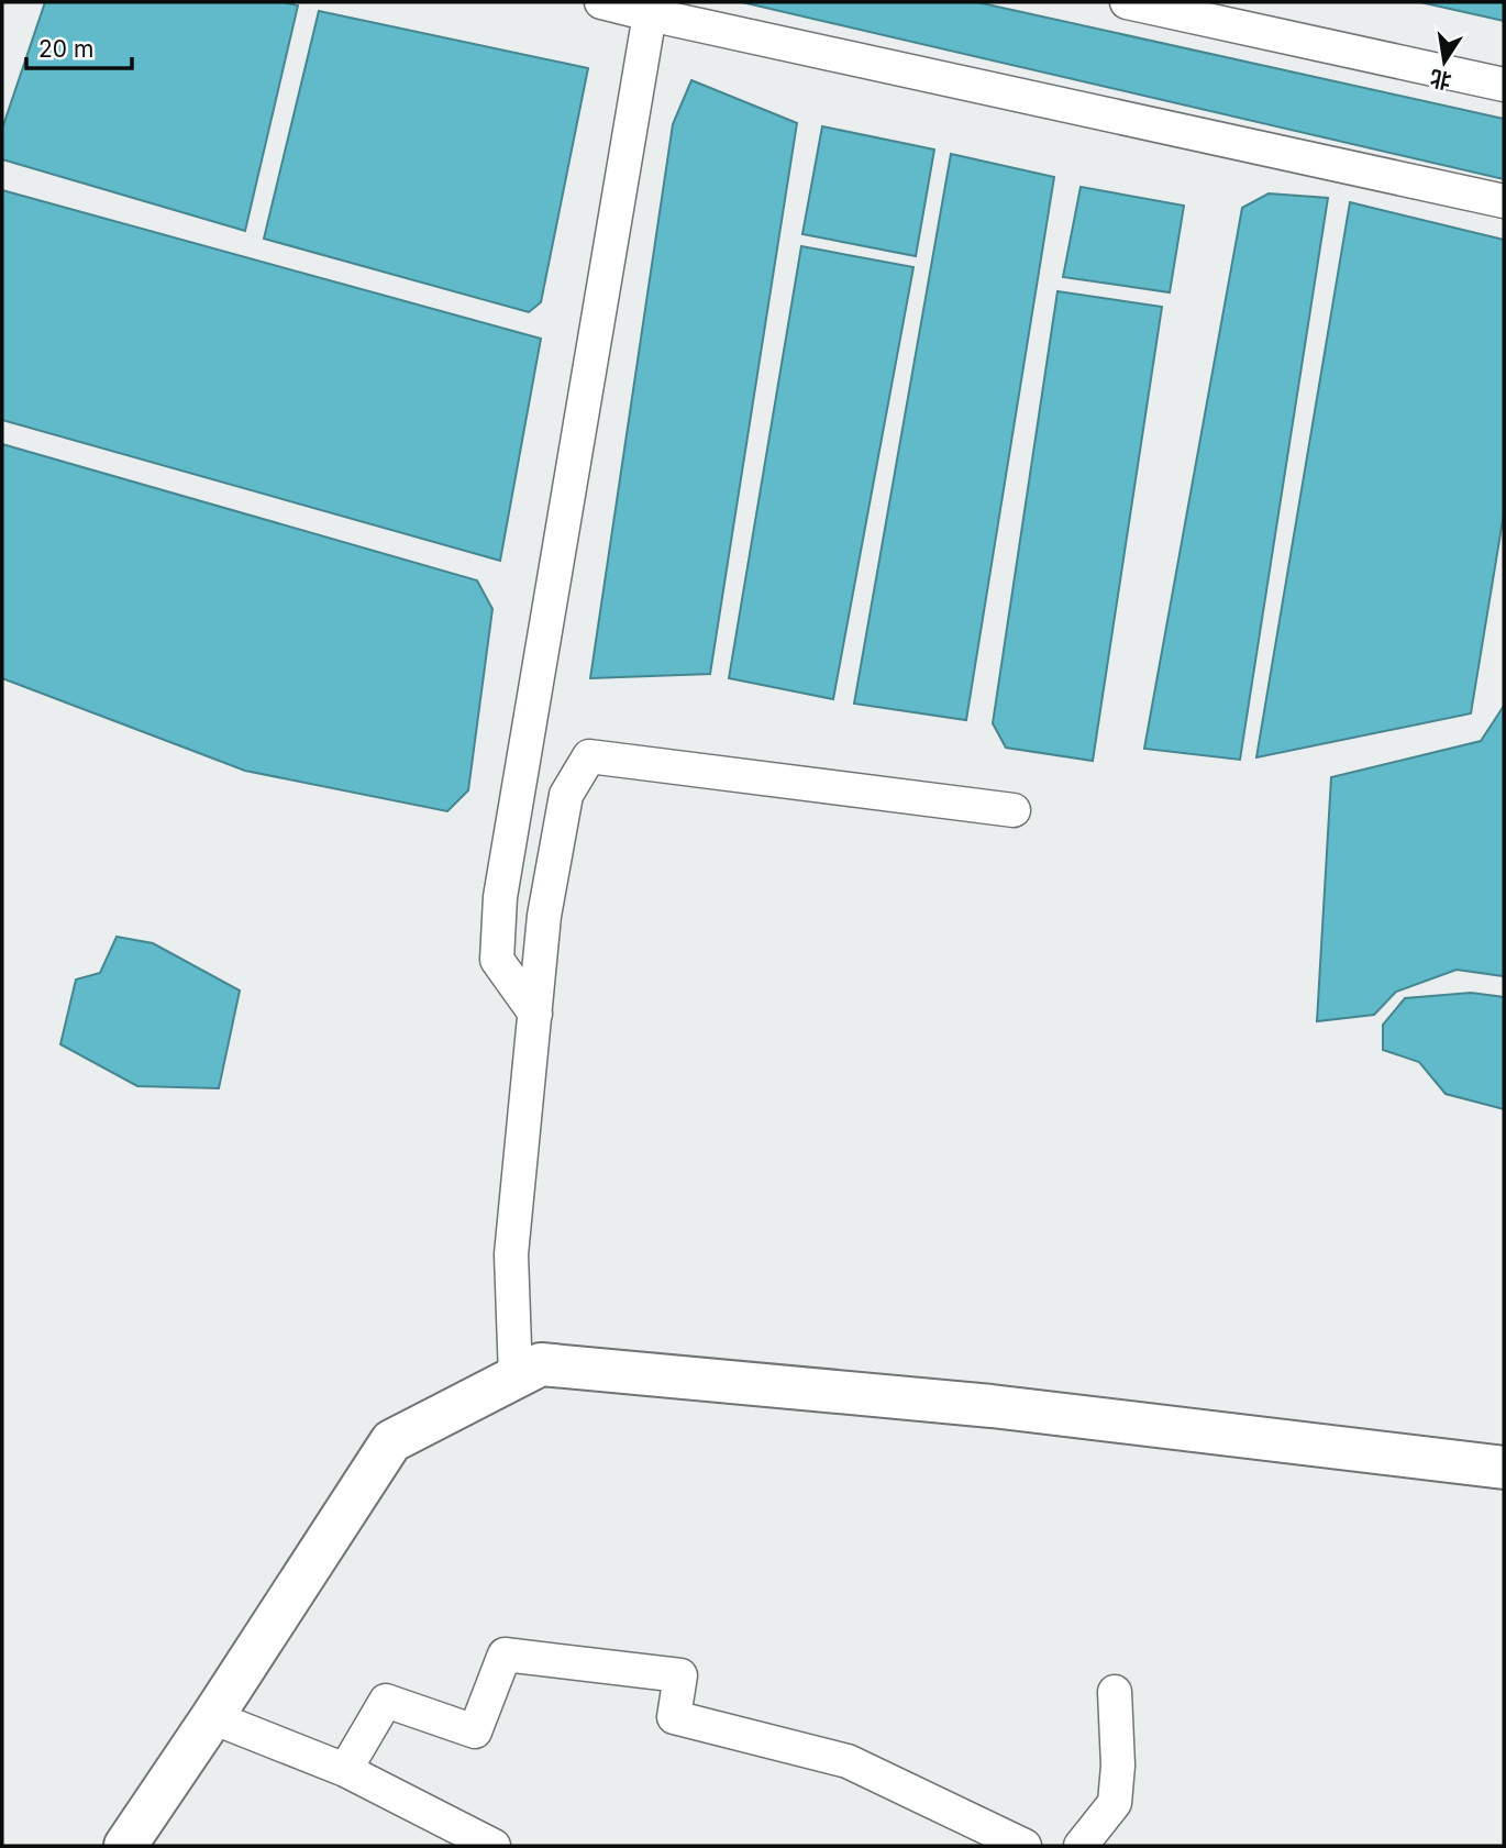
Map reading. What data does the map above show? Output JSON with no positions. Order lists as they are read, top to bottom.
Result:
{
  "scale_bar": "20 m",
  "north": "bottom"
}
